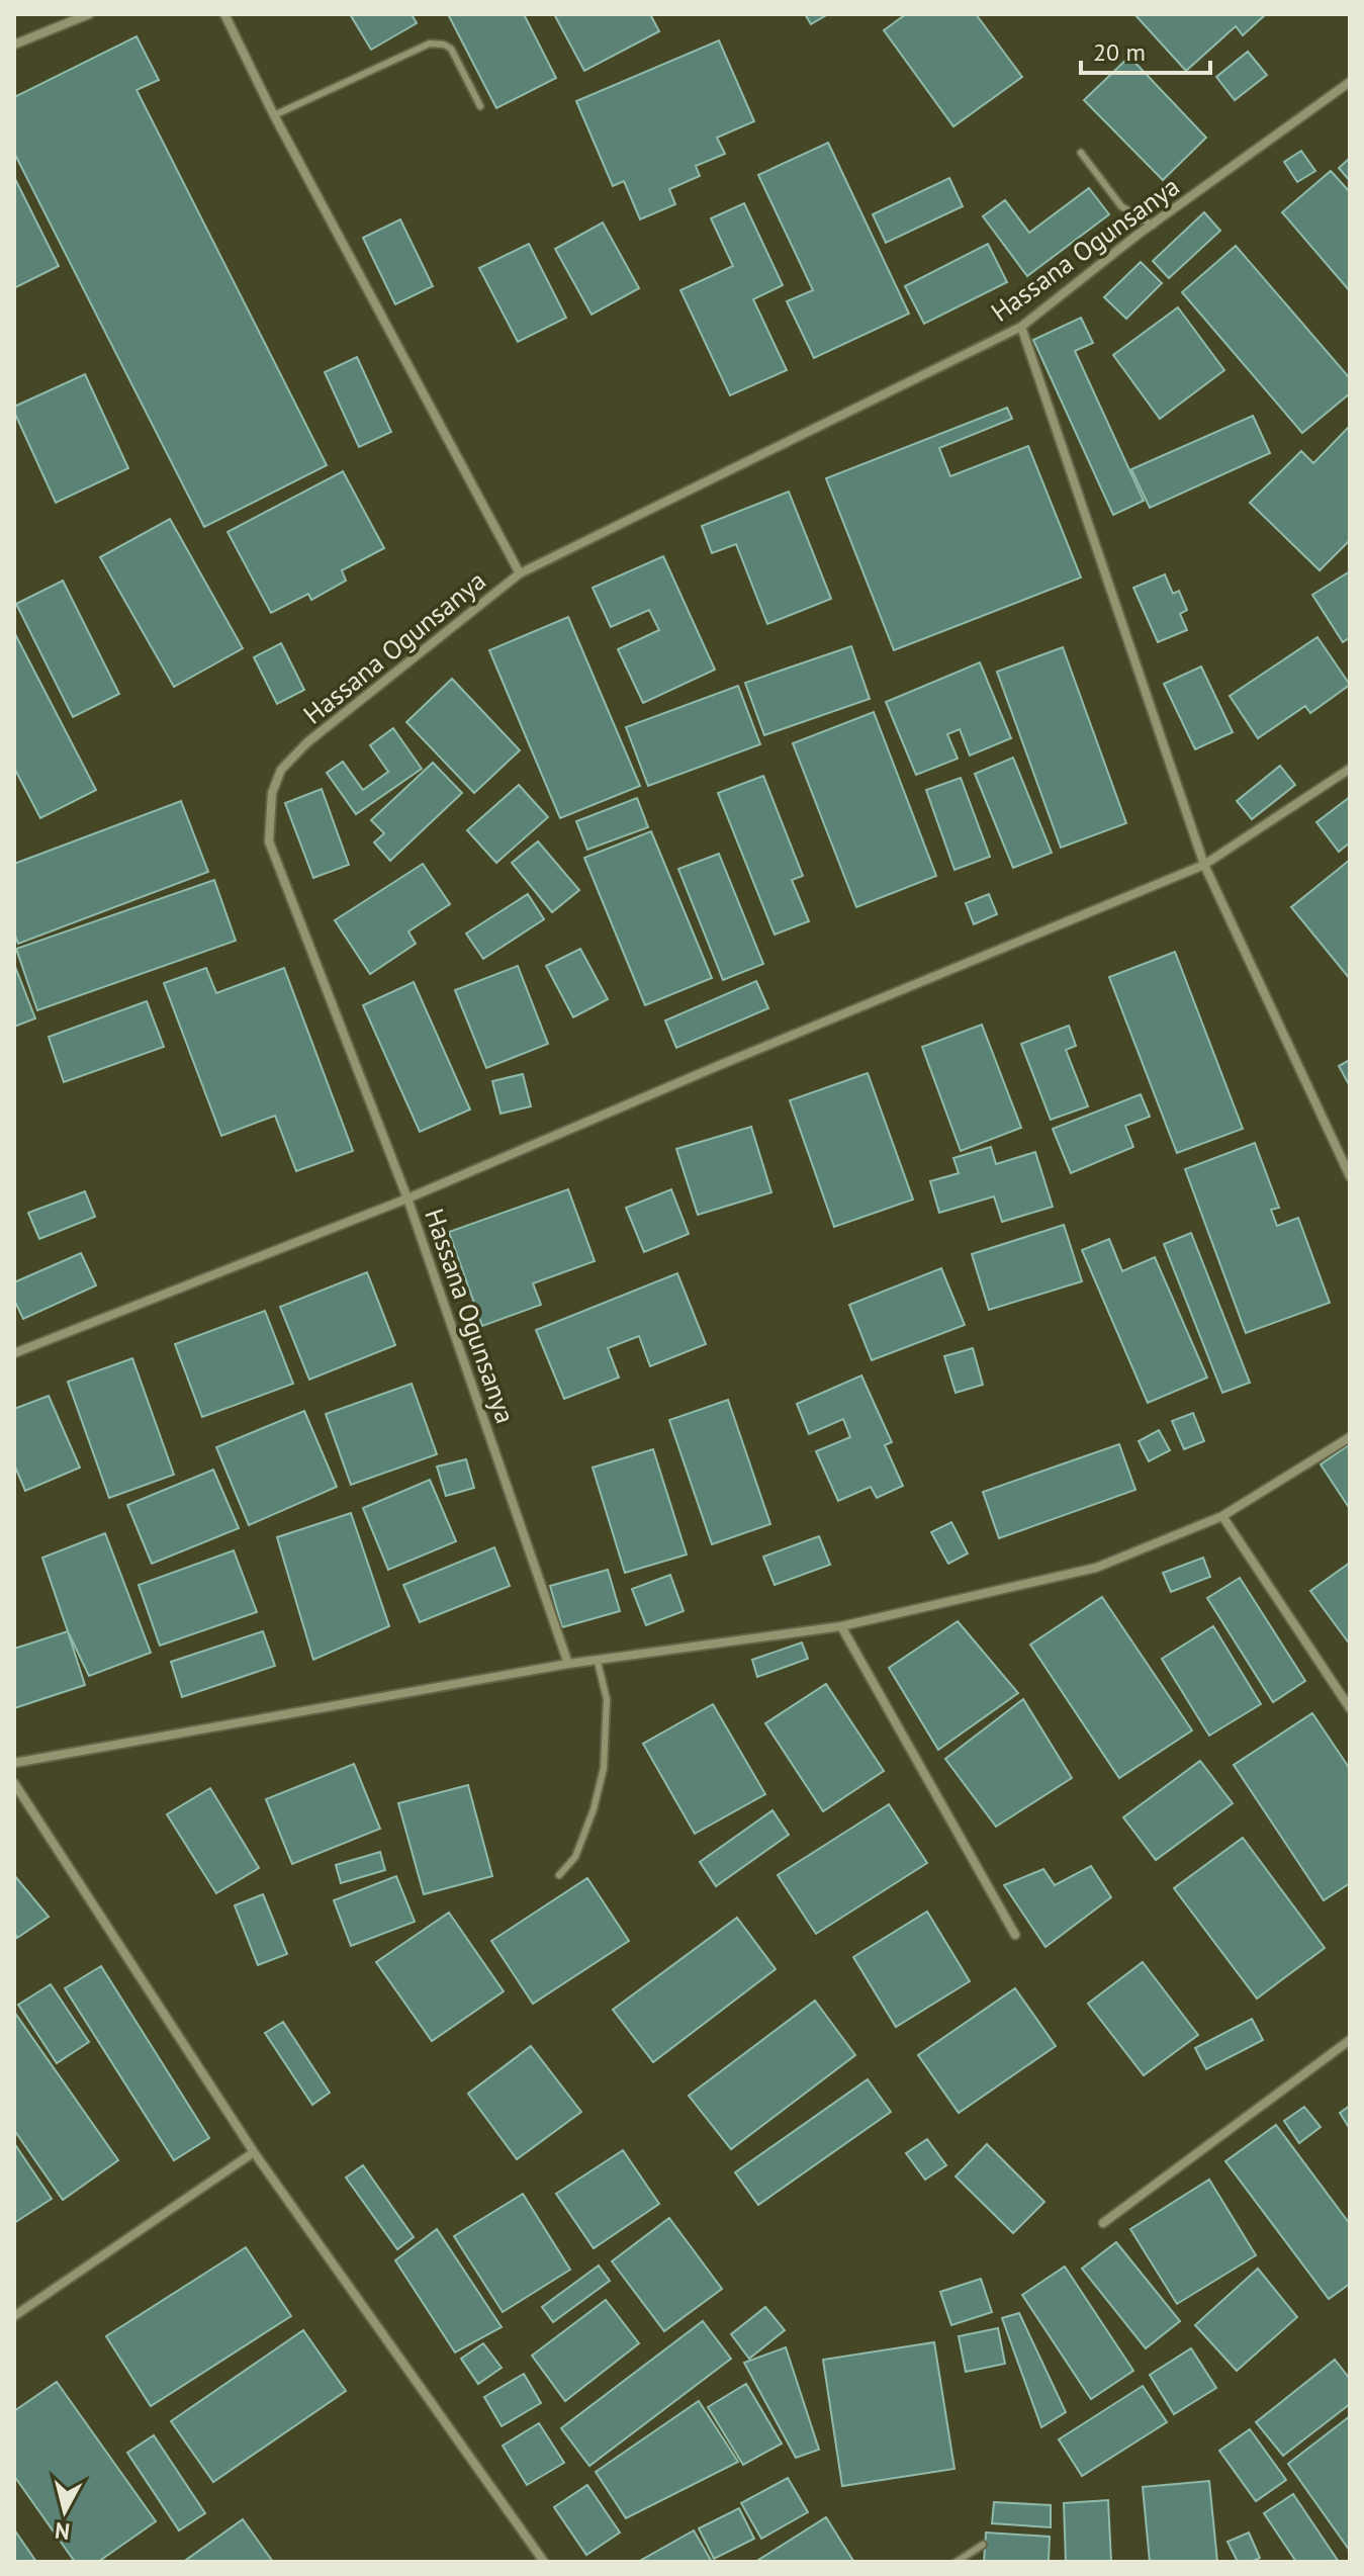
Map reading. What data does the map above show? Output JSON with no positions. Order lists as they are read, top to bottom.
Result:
{
  "streets": {
    "street": ["Hassana Ogunsanya"]
  },
  "scale_bar": "20 m",
  "north": "bottom"
}
